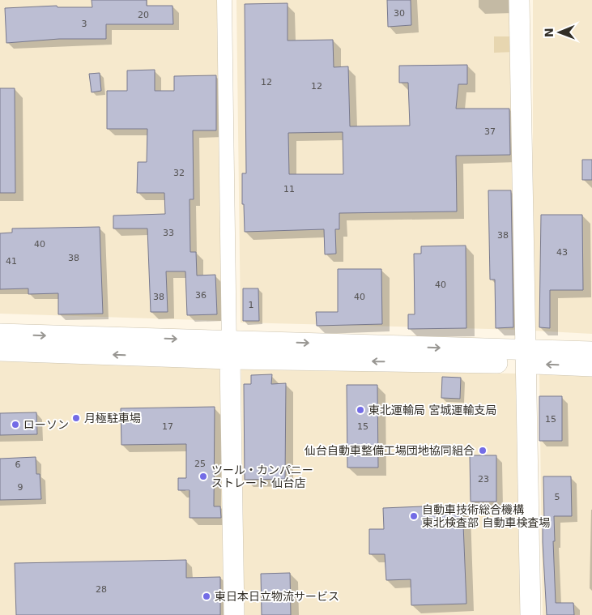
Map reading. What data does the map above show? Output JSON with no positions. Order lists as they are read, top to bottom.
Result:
{
  "places": [
    "東北運輸局 宮城運輸支局",
    "月極駐車場",
    "ローソン",
    "仙台自動車整備工場団地協同組合",
    "ツール・カンパニー ストレート 仙台店",
    "自動車技術総合機構 東北検査部 自動車検査場",
    "東日本日立物流サービス"
  ],
  "house_numbers": [
    "30",
    "20",
    "3",
    "12",
    "12",
    "37",
    "32",
    "11",
    "33",
    "38",
    "40",
    "43",
    "38",
    "41",
    "40",
    "36",
    "38",
    "40",
    "1",
    "15",
    "17",
    "15",
    "25",
    "6",
    "23",
    "9",
    "5",
    "28"
  ],
  "north": "left"
}
